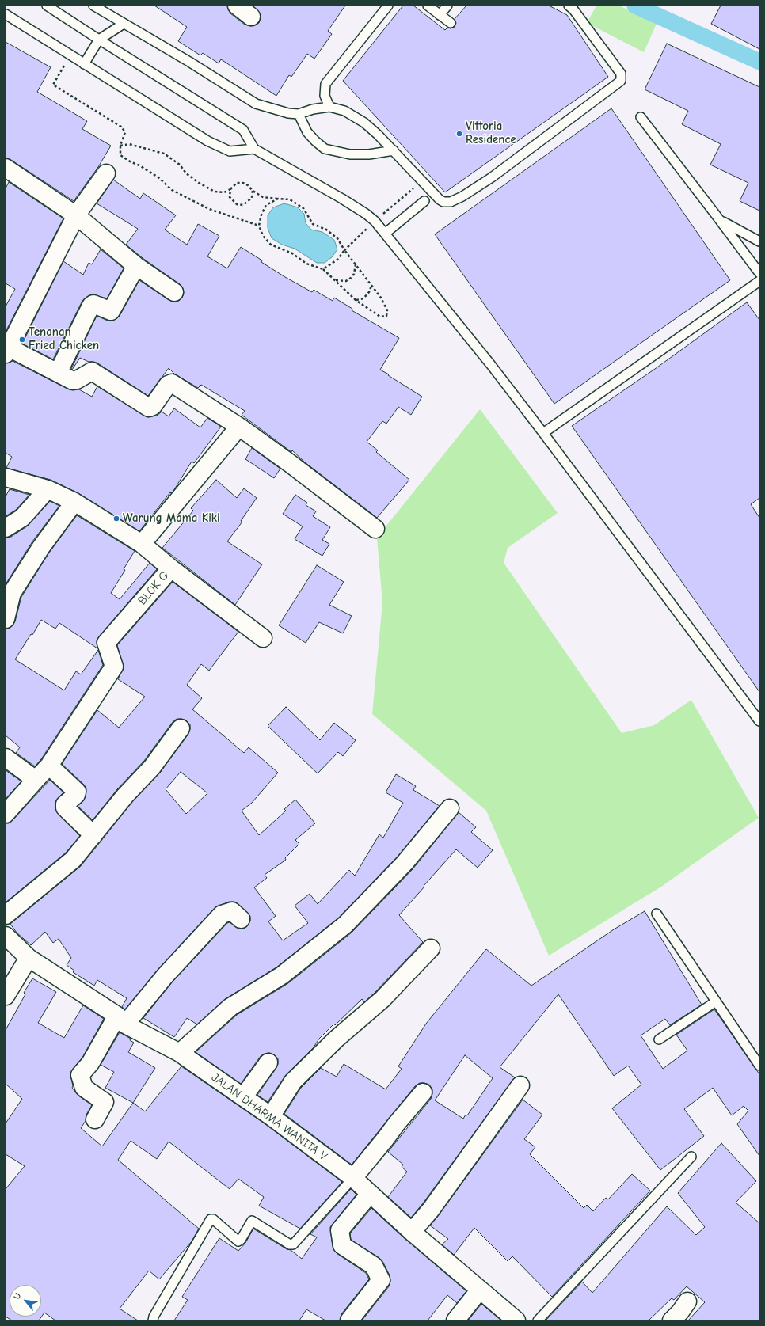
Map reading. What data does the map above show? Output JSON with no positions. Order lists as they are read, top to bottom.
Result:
{
  "streets": {
    "street": ["BLOK G", "JALAN DHARMA WANITA V"]
  },
  "places": ["Vittoria Residence", "Tenanan Fried Chicken", "Warung Mama Kiki"],
  "north": "top left"
}
